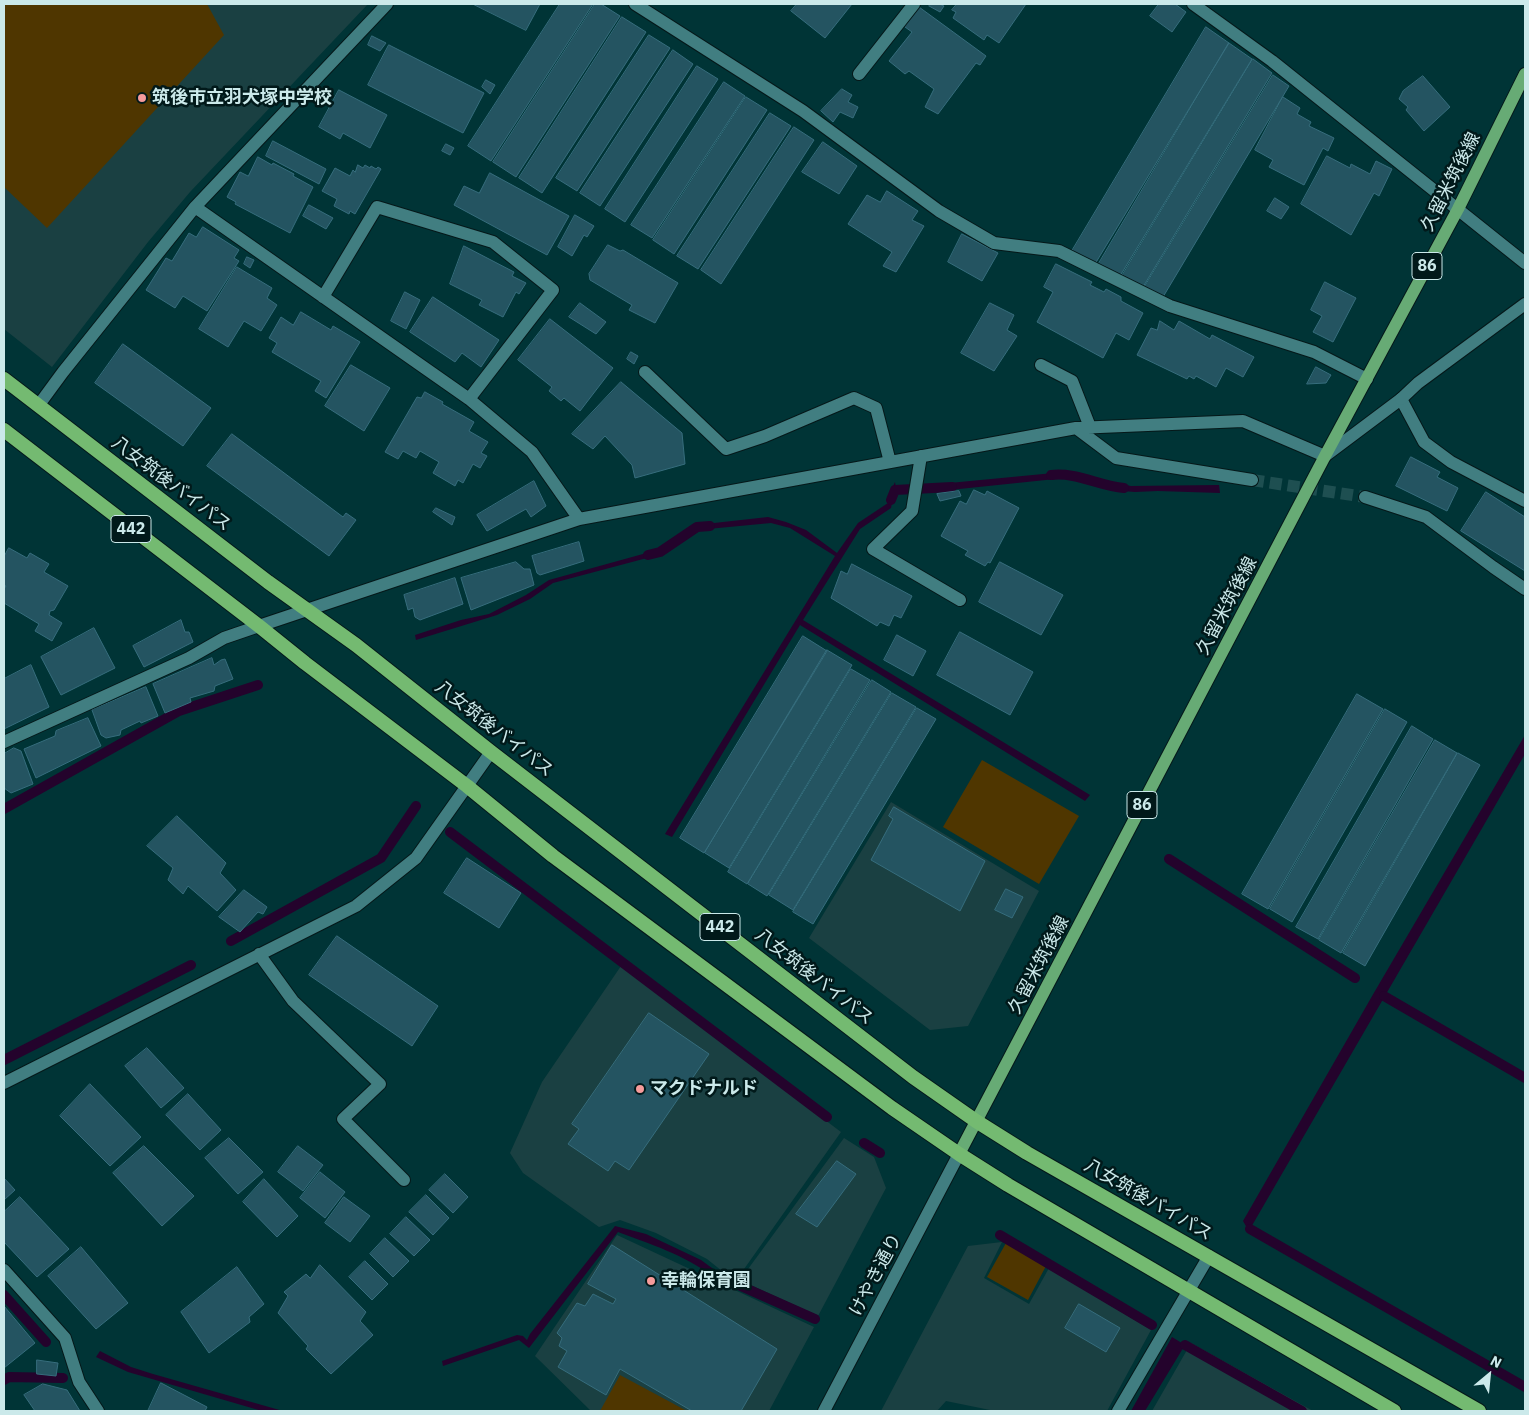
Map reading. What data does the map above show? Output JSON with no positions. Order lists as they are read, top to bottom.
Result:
{
  "streets": {
    "highway": ["八女筑後バイパス", "442"],
    "main road": ["久留米筑後線", "86"],
    "street": ["けやき通り"]
  },
  "crossings": [
    ["久留米筑後線", "八女筑後バイパス"],
    ["久留米筑後線", "442"],
    ["久留米筑後線", "けやき通り"],
    ["442", "けやき通り"]
  ],
  "places": ["筑後市立羽犬塚中学校", "マクドナルド", "幸輪保育園"],
  "north": "top right"
}
